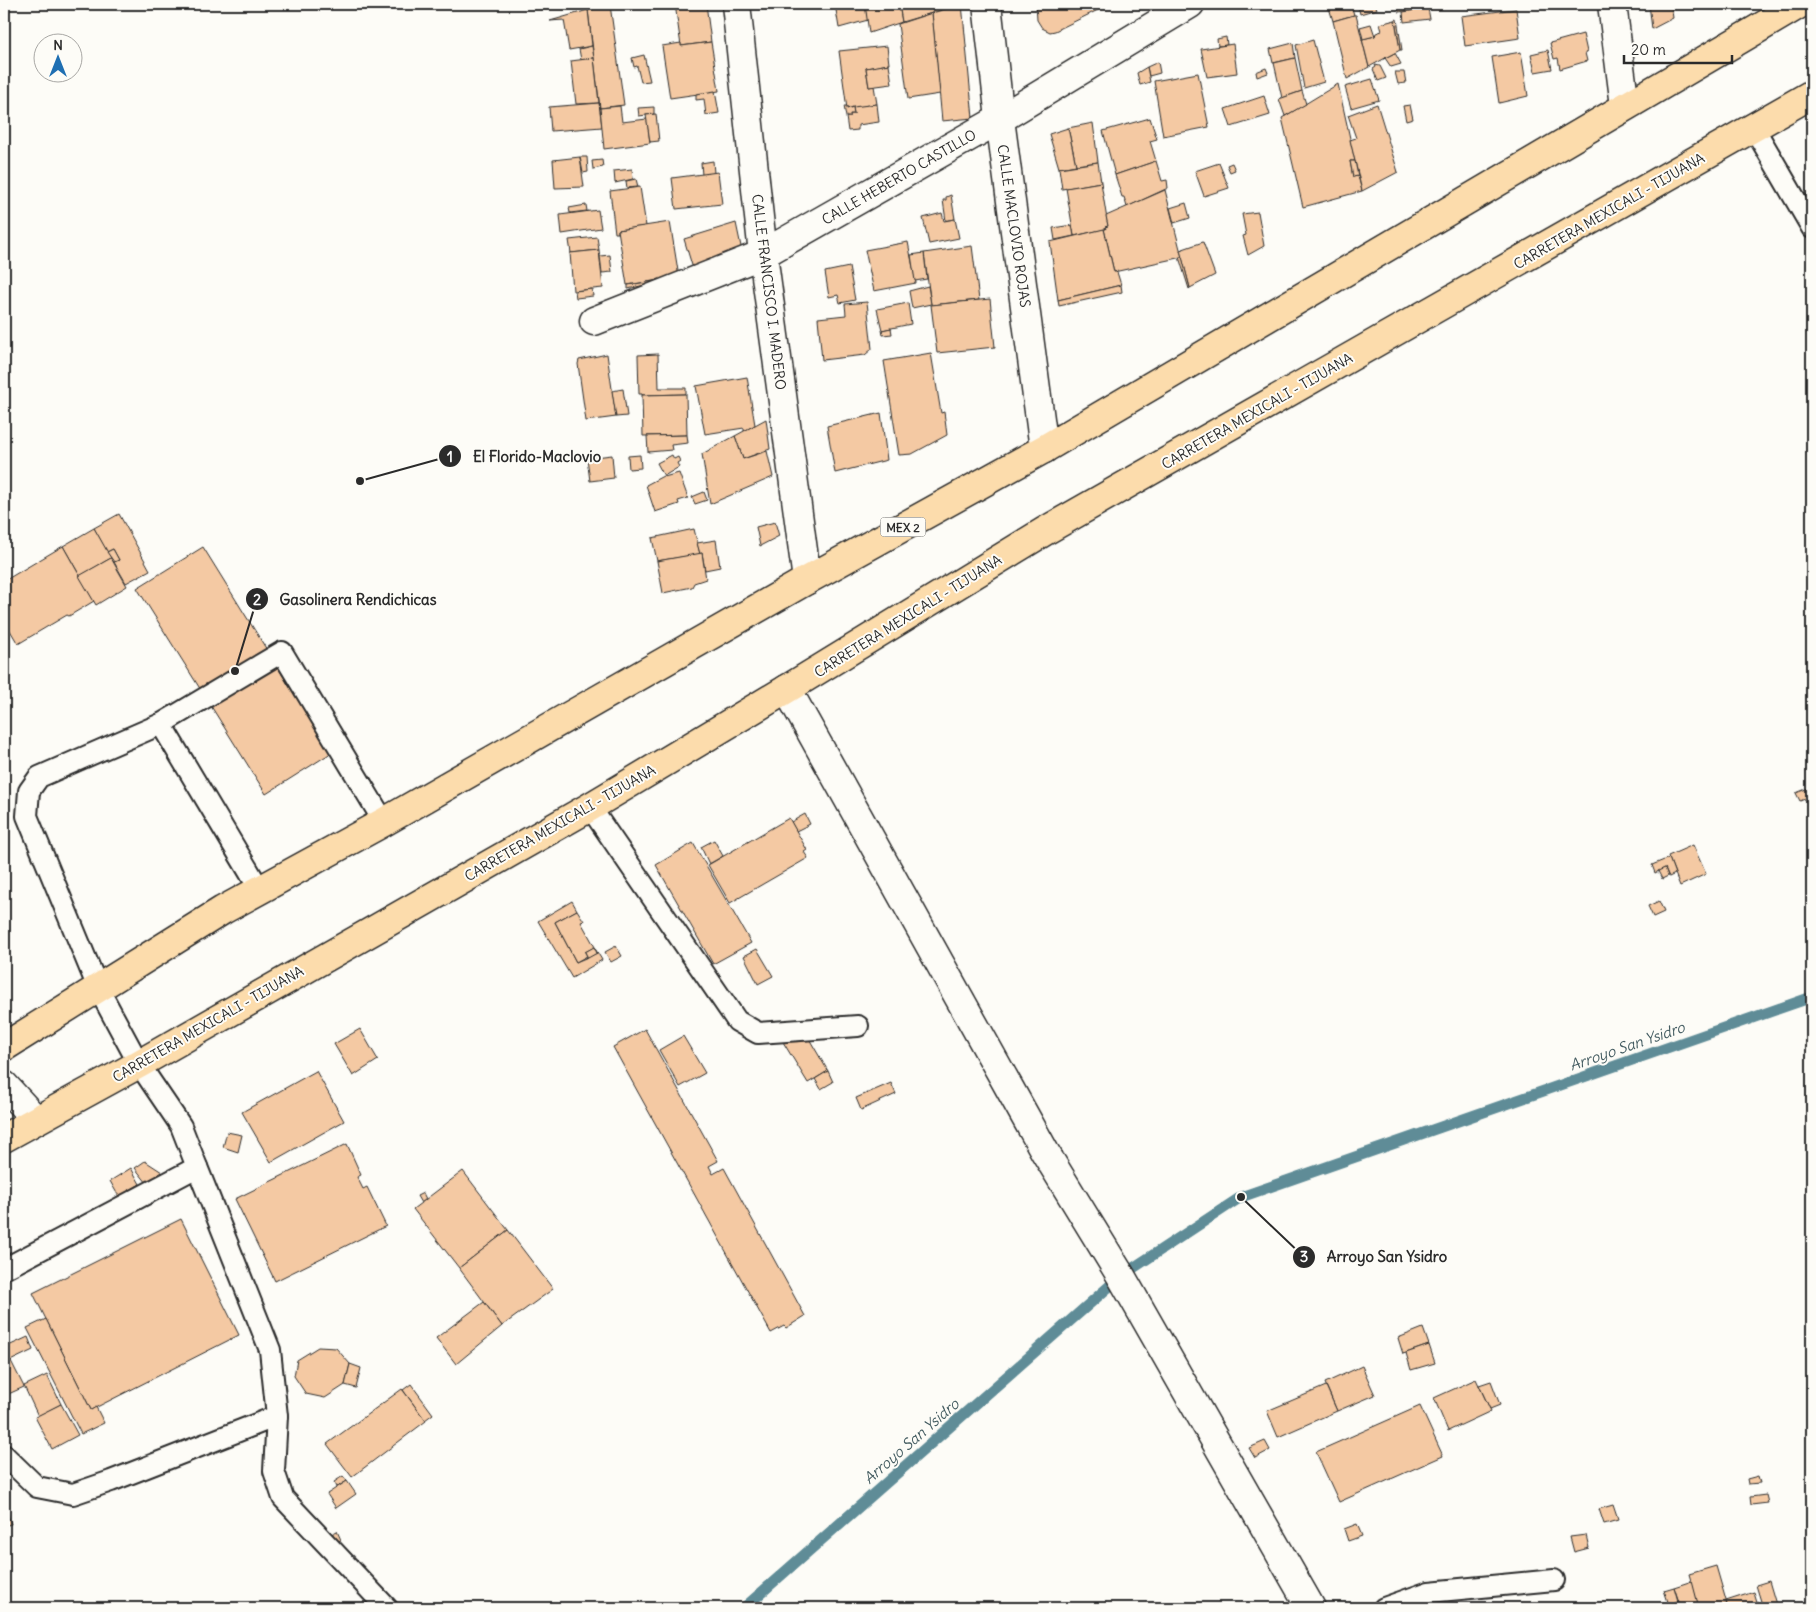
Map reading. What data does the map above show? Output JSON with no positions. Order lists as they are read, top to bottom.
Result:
{
  "streets": {
    "main road": ["CARRETERA MEXICALI - TIJUANA", "MEX 2"],
    "street": ["CALLE HEBERTO CASTILLO", "CALLE MACLOVIO ROJAS", "CALLE FRANCISCO I. MADERO"]
  },
  "crossings": [
    ["CALLE HEBERTO CASTILLO", "CALLE MACLOVIO ROJAS"],
    ["CALLE HEBERTO CASTILLO", "CALLE FRANCISCO I. MADERO"],
    ["CALLE MACLOVIO ROJAS", "MEX 2"],
    ["CALLE FRANCISCO I. MADERO", "MEX 2"]
  ],
  "water": ["Arroyo San Ysidro"],
  "places": ["El Florido-Maclovio", "Gasolinera Rendichicas", "Arroyo San Ysidro"],
  "scale_bar": "20 m",
  "north": "top"
}
